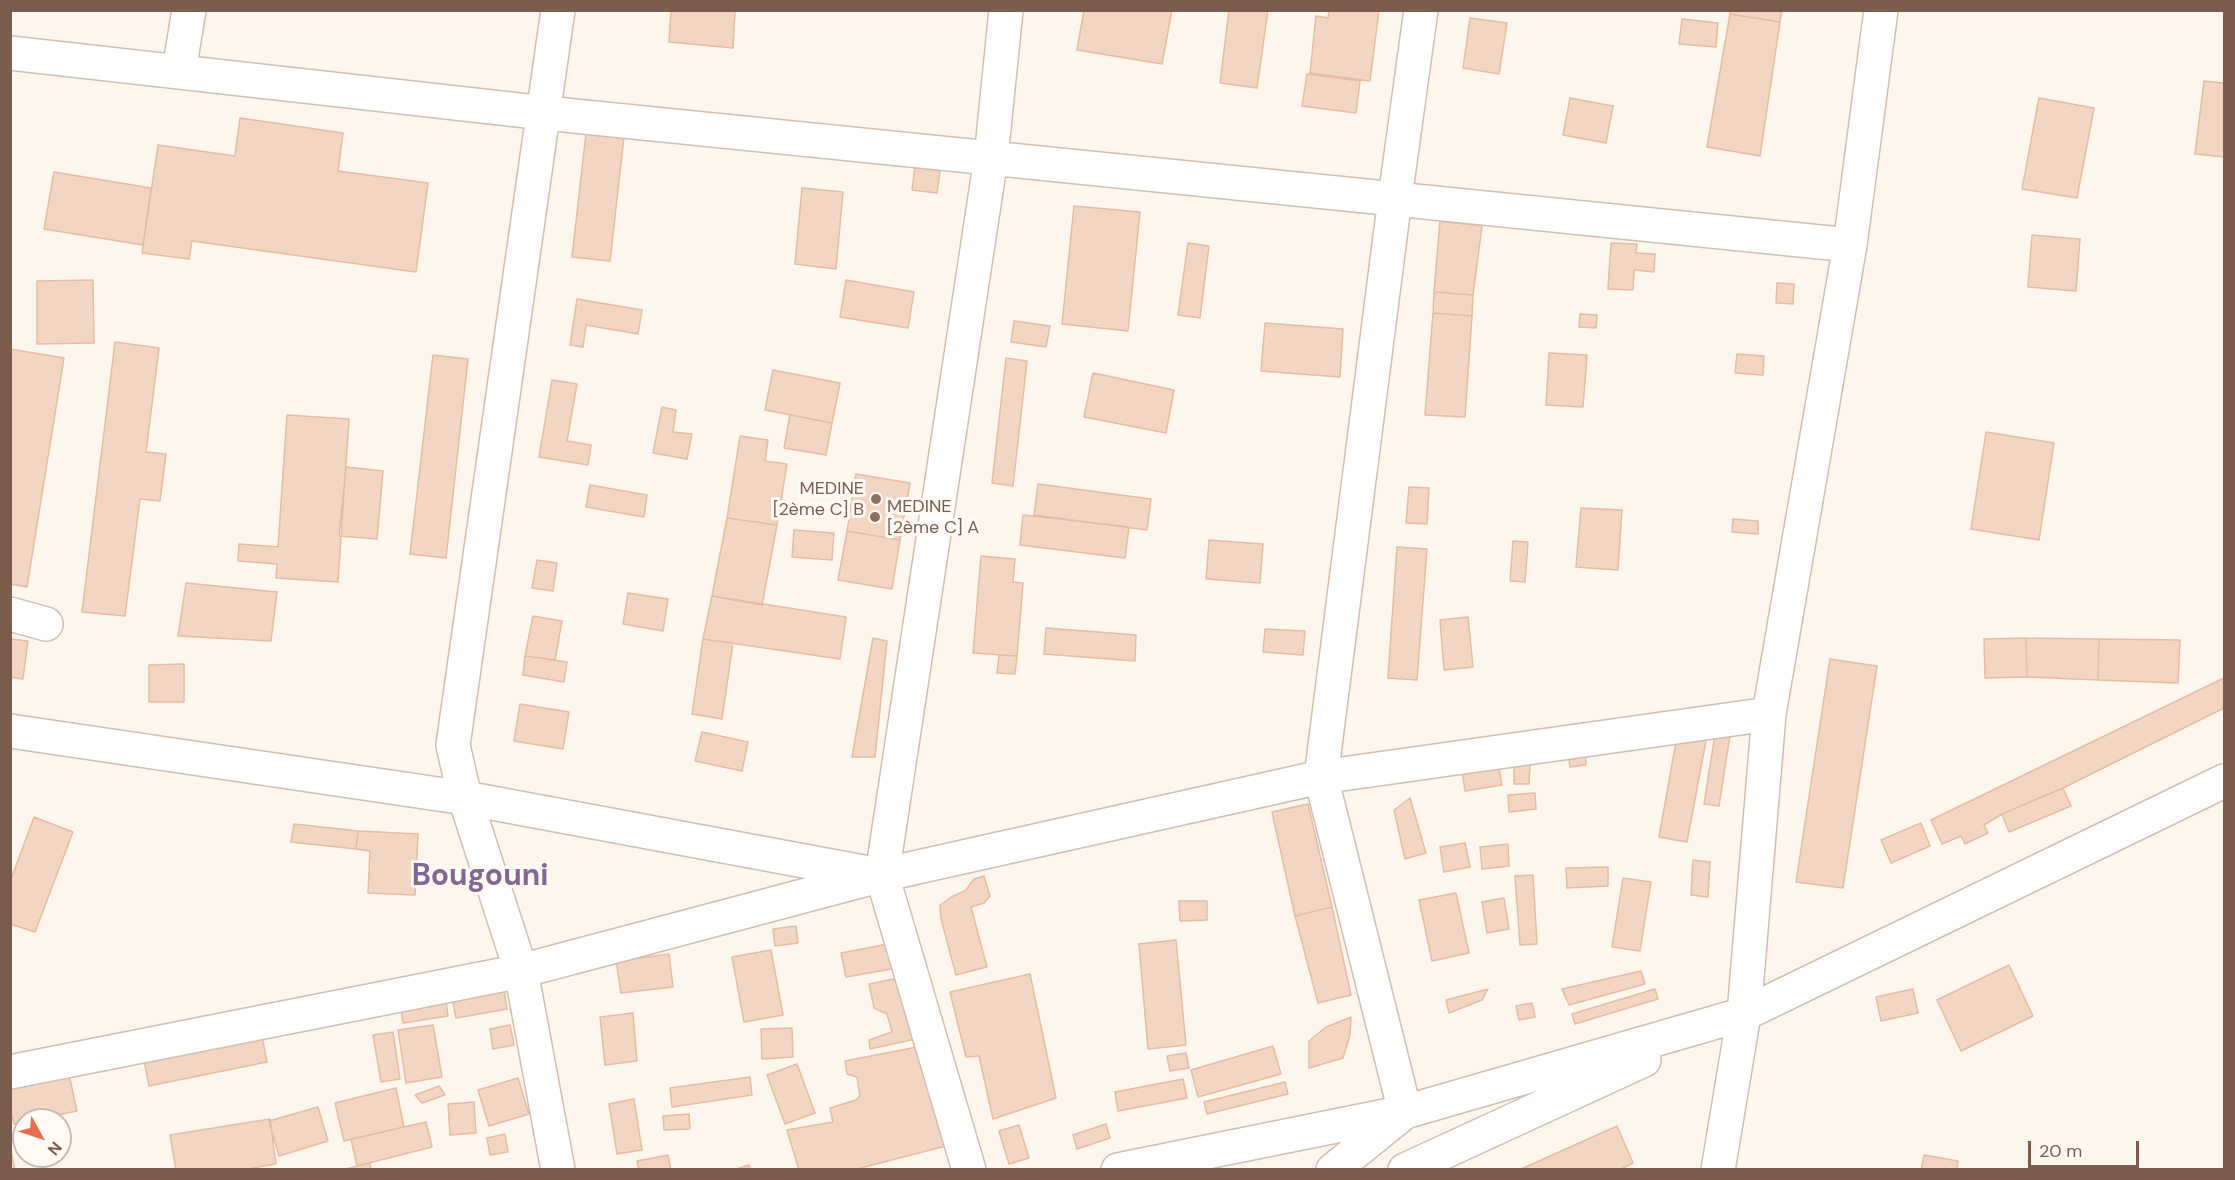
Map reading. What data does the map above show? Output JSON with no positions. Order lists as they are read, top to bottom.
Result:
{
  "districts": ["Bougouni"],
  "places": ["MEDINE [2ème C] B", "MEDINE [2ème C] A"],
  "scale_bar": "20 m",
  "north": "bottom right"
}
